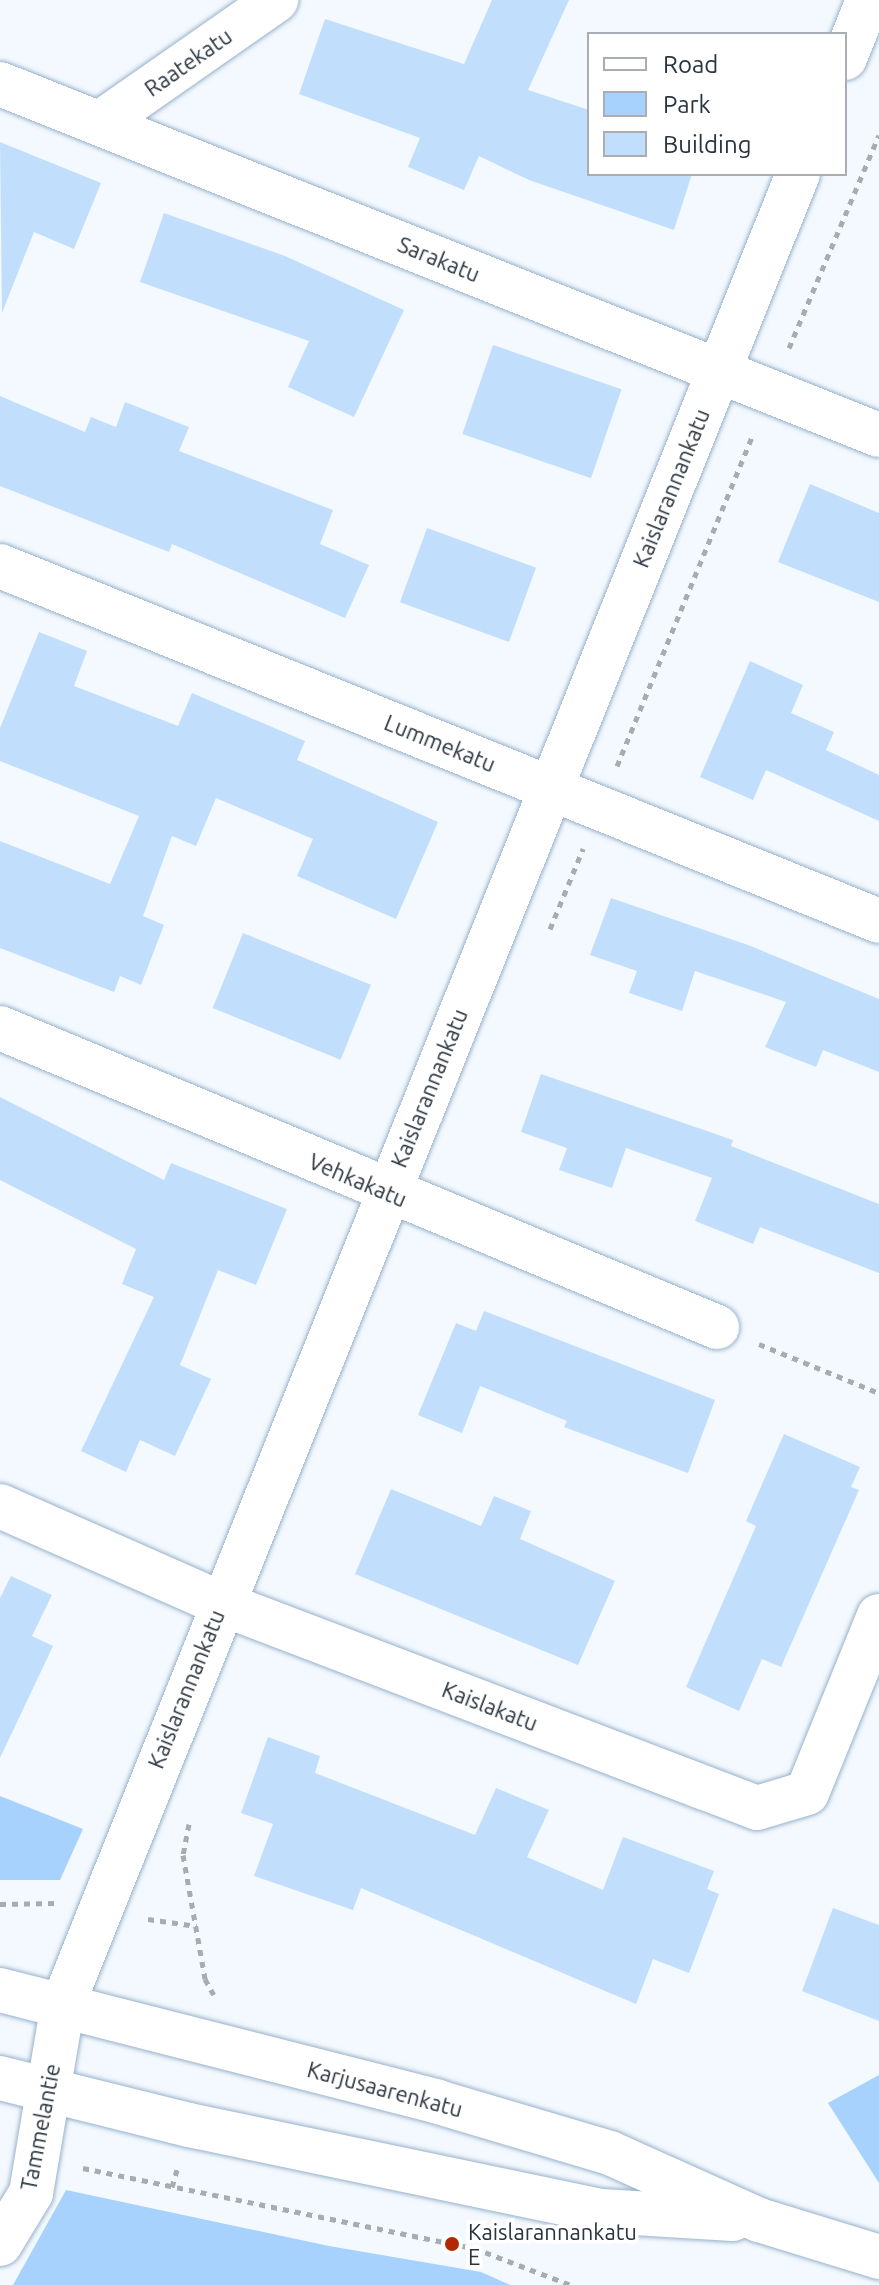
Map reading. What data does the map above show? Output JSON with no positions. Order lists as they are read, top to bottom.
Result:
{
  "streets": {
    "street": [
      "Raatekatu",
      "Sarakatu",
      "Kaislarannankatu",
      "Lummekatu",
      "Vehkakatu",
      "Kaislakatu",
      "Karjusaarenkatu",
      "Tammelantie"
    ]
  },
  "crossings": [
    ["Raatekatu", "Sarakatu"],
    ["Sarakatu", "Kaislarannankatu"],
    ["Kaislarannankatu", "Lummekatu"],
    ["Kaislarannankatu", "Vehkakatu"],
    ["Kaislarannankatu", "Kaislakatu"],
    ["Kaislarannankatu", "Karjusaarenkatu"],
    ["Kaislarannankatu", "Tammelantie"],
    ["Karjusaarenkatu", "Tammelantie"]
  ],
  "places": ["Kaislarannankatu E"],
  "legend": ["Road", "Park", "Building"]
}
